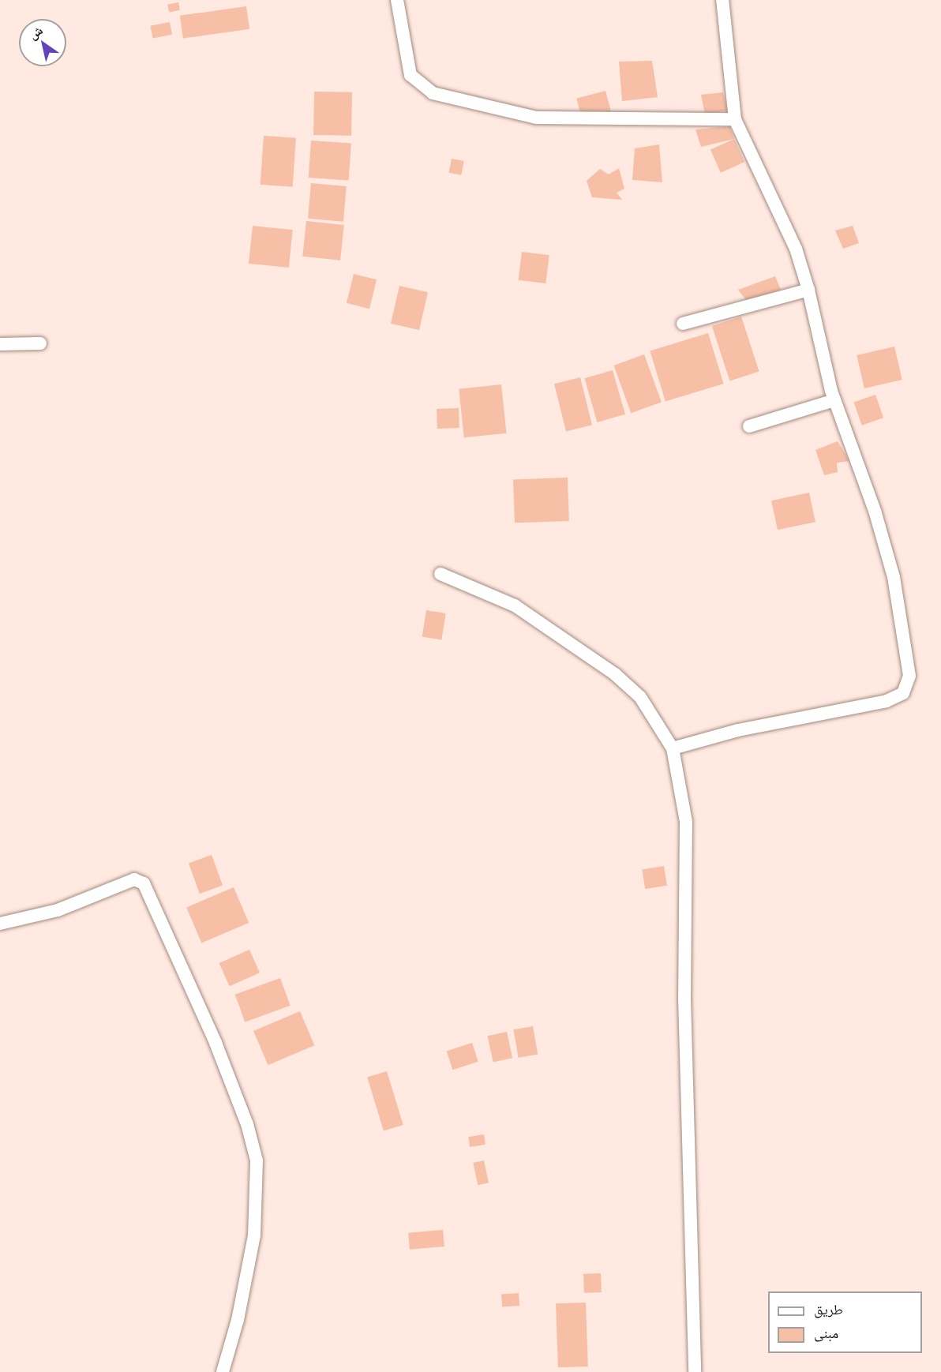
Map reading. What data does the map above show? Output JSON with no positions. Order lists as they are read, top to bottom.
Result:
{
  "legend": ["طريق", "مبنى"],
  "north": "top left"
}
